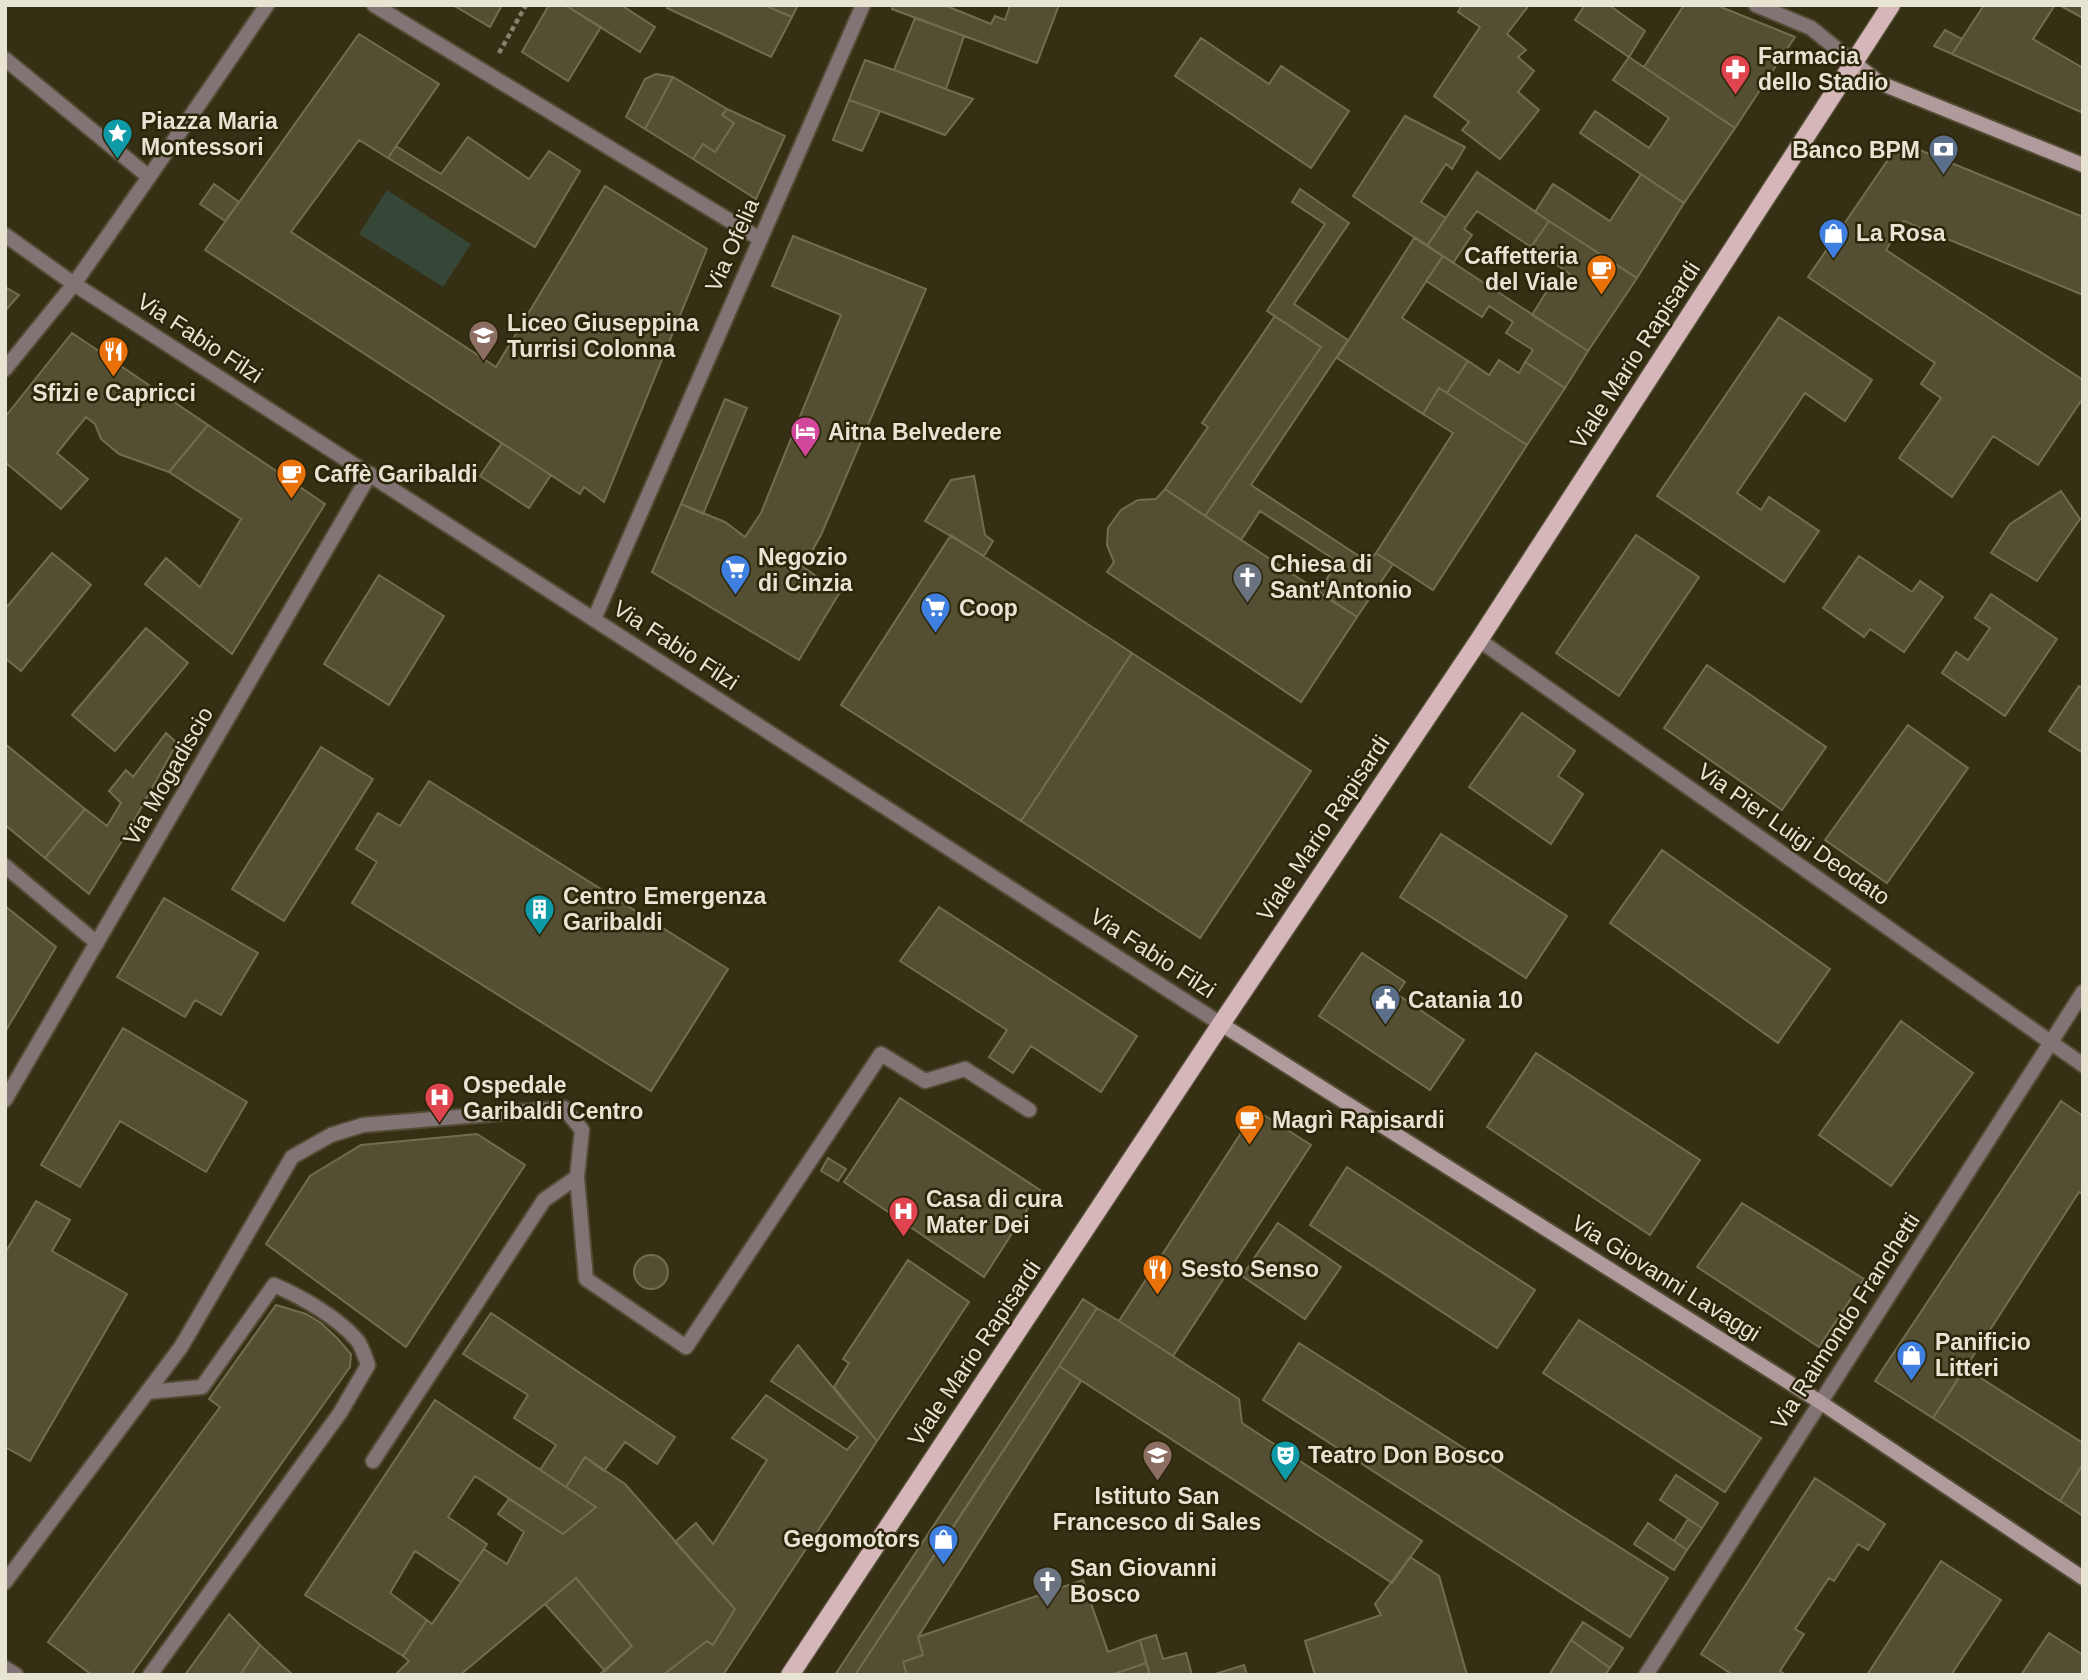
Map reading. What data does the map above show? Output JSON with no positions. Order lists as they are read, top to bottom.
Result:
{
  "streets": {
    "main road": ["Viale Mario Rapisardi", "Via Giovanni Lavaggi"],
    "street": [
      "Via Ofelia",
      "Via Fabio Filzi",
      "Via Mogadiscio",
      "Via Pier Luigi Deodato",
      "Via Raimondo Franchetti"
    ]
  },
  "crossings": [
    ["Via Ofelia", "Via Fabio Filzi"],
    ["Via Fabio Filzi", "Viale Mario Rapisardi"],
    ["Via Fabio Filzi", "Via Mogadiscio"],
    ["Via Fabio Filzi", "Via Giovanni Lavaggi"],
    ["Viale Mario Rapisardi", "Via Pier Luigi Deodato"],
    ["Viale Mario Rapisardi", "Via Giovanni Lavaggi"],
    ["Via Pier Luigi Deodato", "Via Raimondo Franchetti"],
    ["Via Giovanni Lavaggi", "Via Raimondo Franchetti"]
  ],
  "places": {
    "pharmacy": ["Farmacia dello Stadio"],
    "place": ["Piazza Maria Montessori"],
    "bank": ["Banco BPM"],
    "shop": ["La Rosa", "Panificio Litteri", "Gegomotors"],
    "cafe": ["Caffetteria del Viale", "Caffè Garibaldi", "Magrì Rapisardi"],
    "school or university": ["Liceo Giuseppina Turrisi Colonna", "Istituto San Francesco di Sales"],
    "restaurant": ["Sfizi e Capricci", "Sesto Senso"],
    "hotel": ["Aitna Belvedere"],
    "supermarket": ["Negozio di Cinzia", "Coop"],
    "church": ["Chiesa di Sant'Antonio", "San Giovanni Bosco"],
    "building": ["Centro Emergenza Garibaldi"],
    "public building": ["Catania 10"],
    "hospital": ["Ospedale Garibaldi Centro", "Casa di cura Mater Dei"],
    "theatre": ["Teatro Don Bosco"]
  }
}
